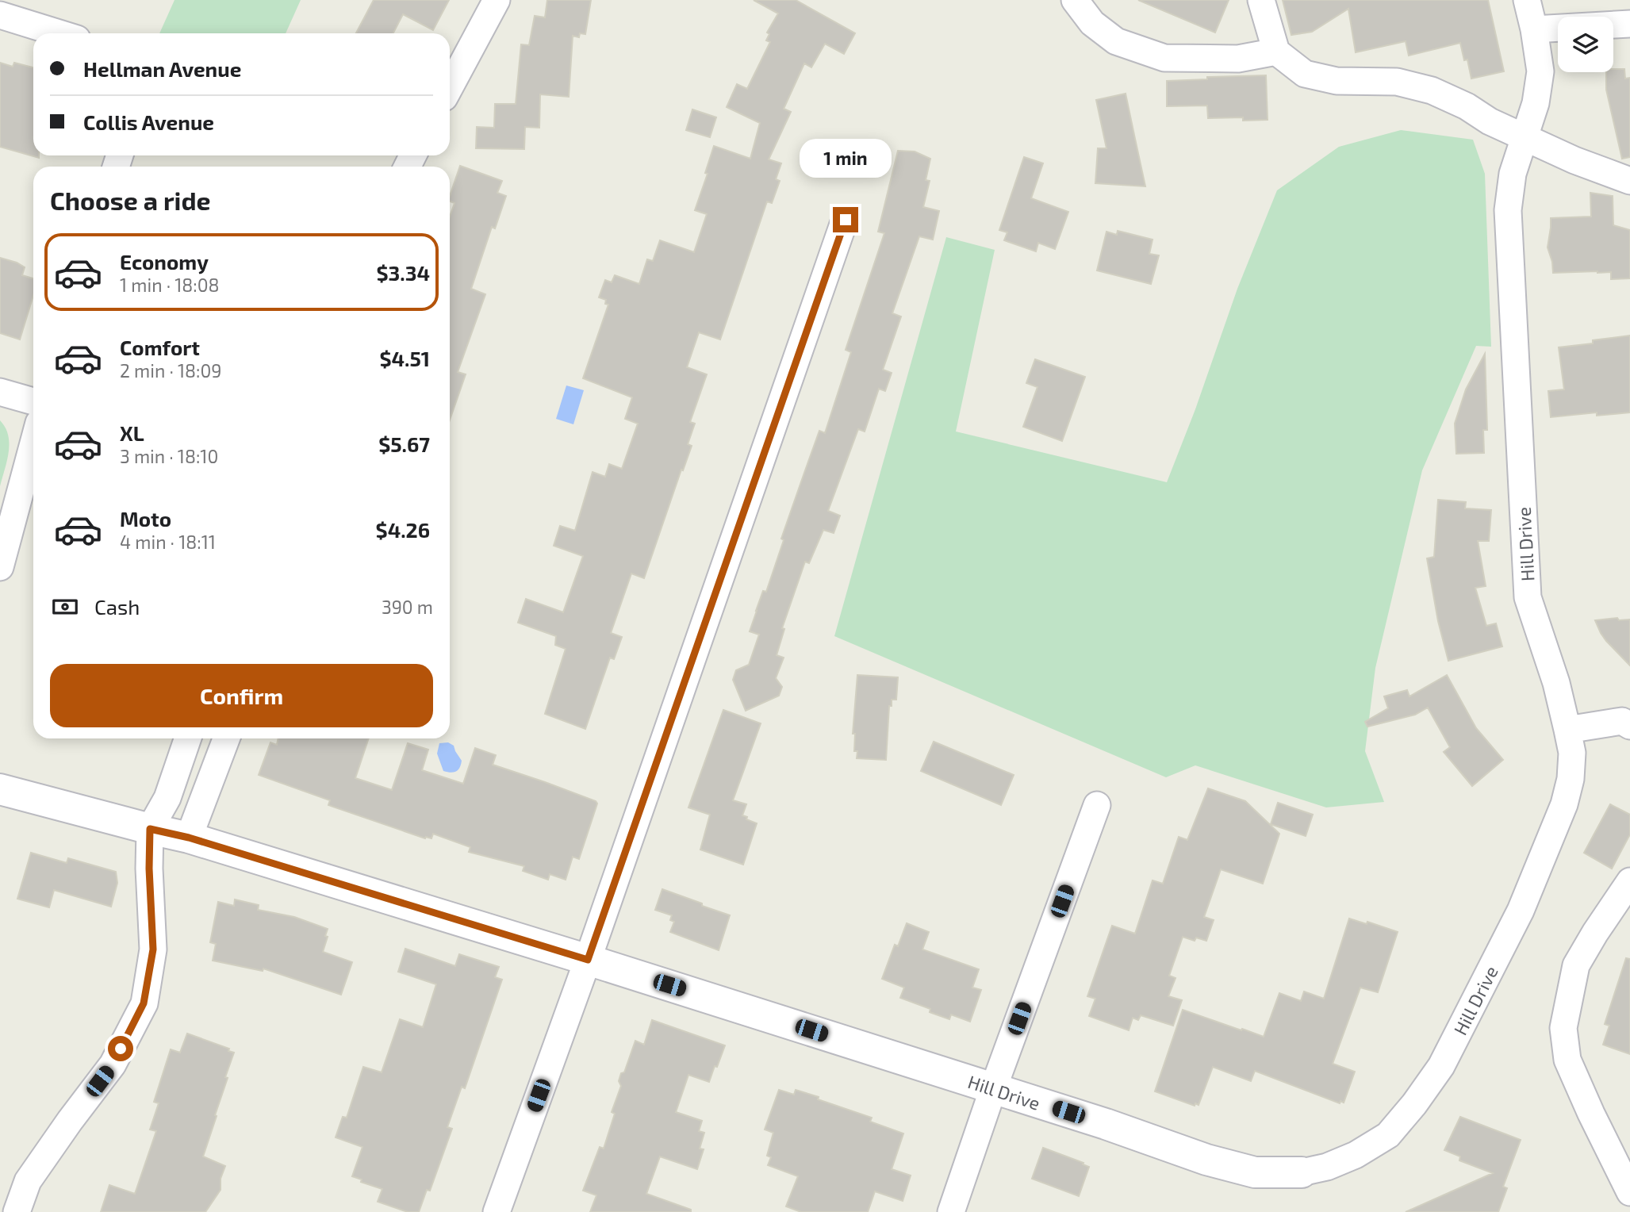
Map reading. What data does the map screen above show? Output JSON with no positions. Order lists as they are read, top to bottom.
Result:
{
  "streets": {
    "street": ["Hill Drive"]
  },
  "page": {
    "banner": ["Hellman Avenue", "Collis Avenue"],
    "bubble": "1 min",
    "heading": "Choose a ride",
    "list": [
      {
        "name": "Economy",
        "note": "1 min · 18:08",
        "value": "$3.34"
      },
      {
        "name": "Comfort",
        "note": "2 min · 18:09",
        "value": "$4.51"
      },
      {
        "name": "XL",
        "note": "3 min · 18:10",
        "value": "$5.67"
      },
      {
        "name": "Moto",
        "note": "4 min · 18:11",
        "value": "$4.26"
      }
    ],
    "pay": ["Cash", "390 m"],
    "buttons": "Confirm"
  }
}
